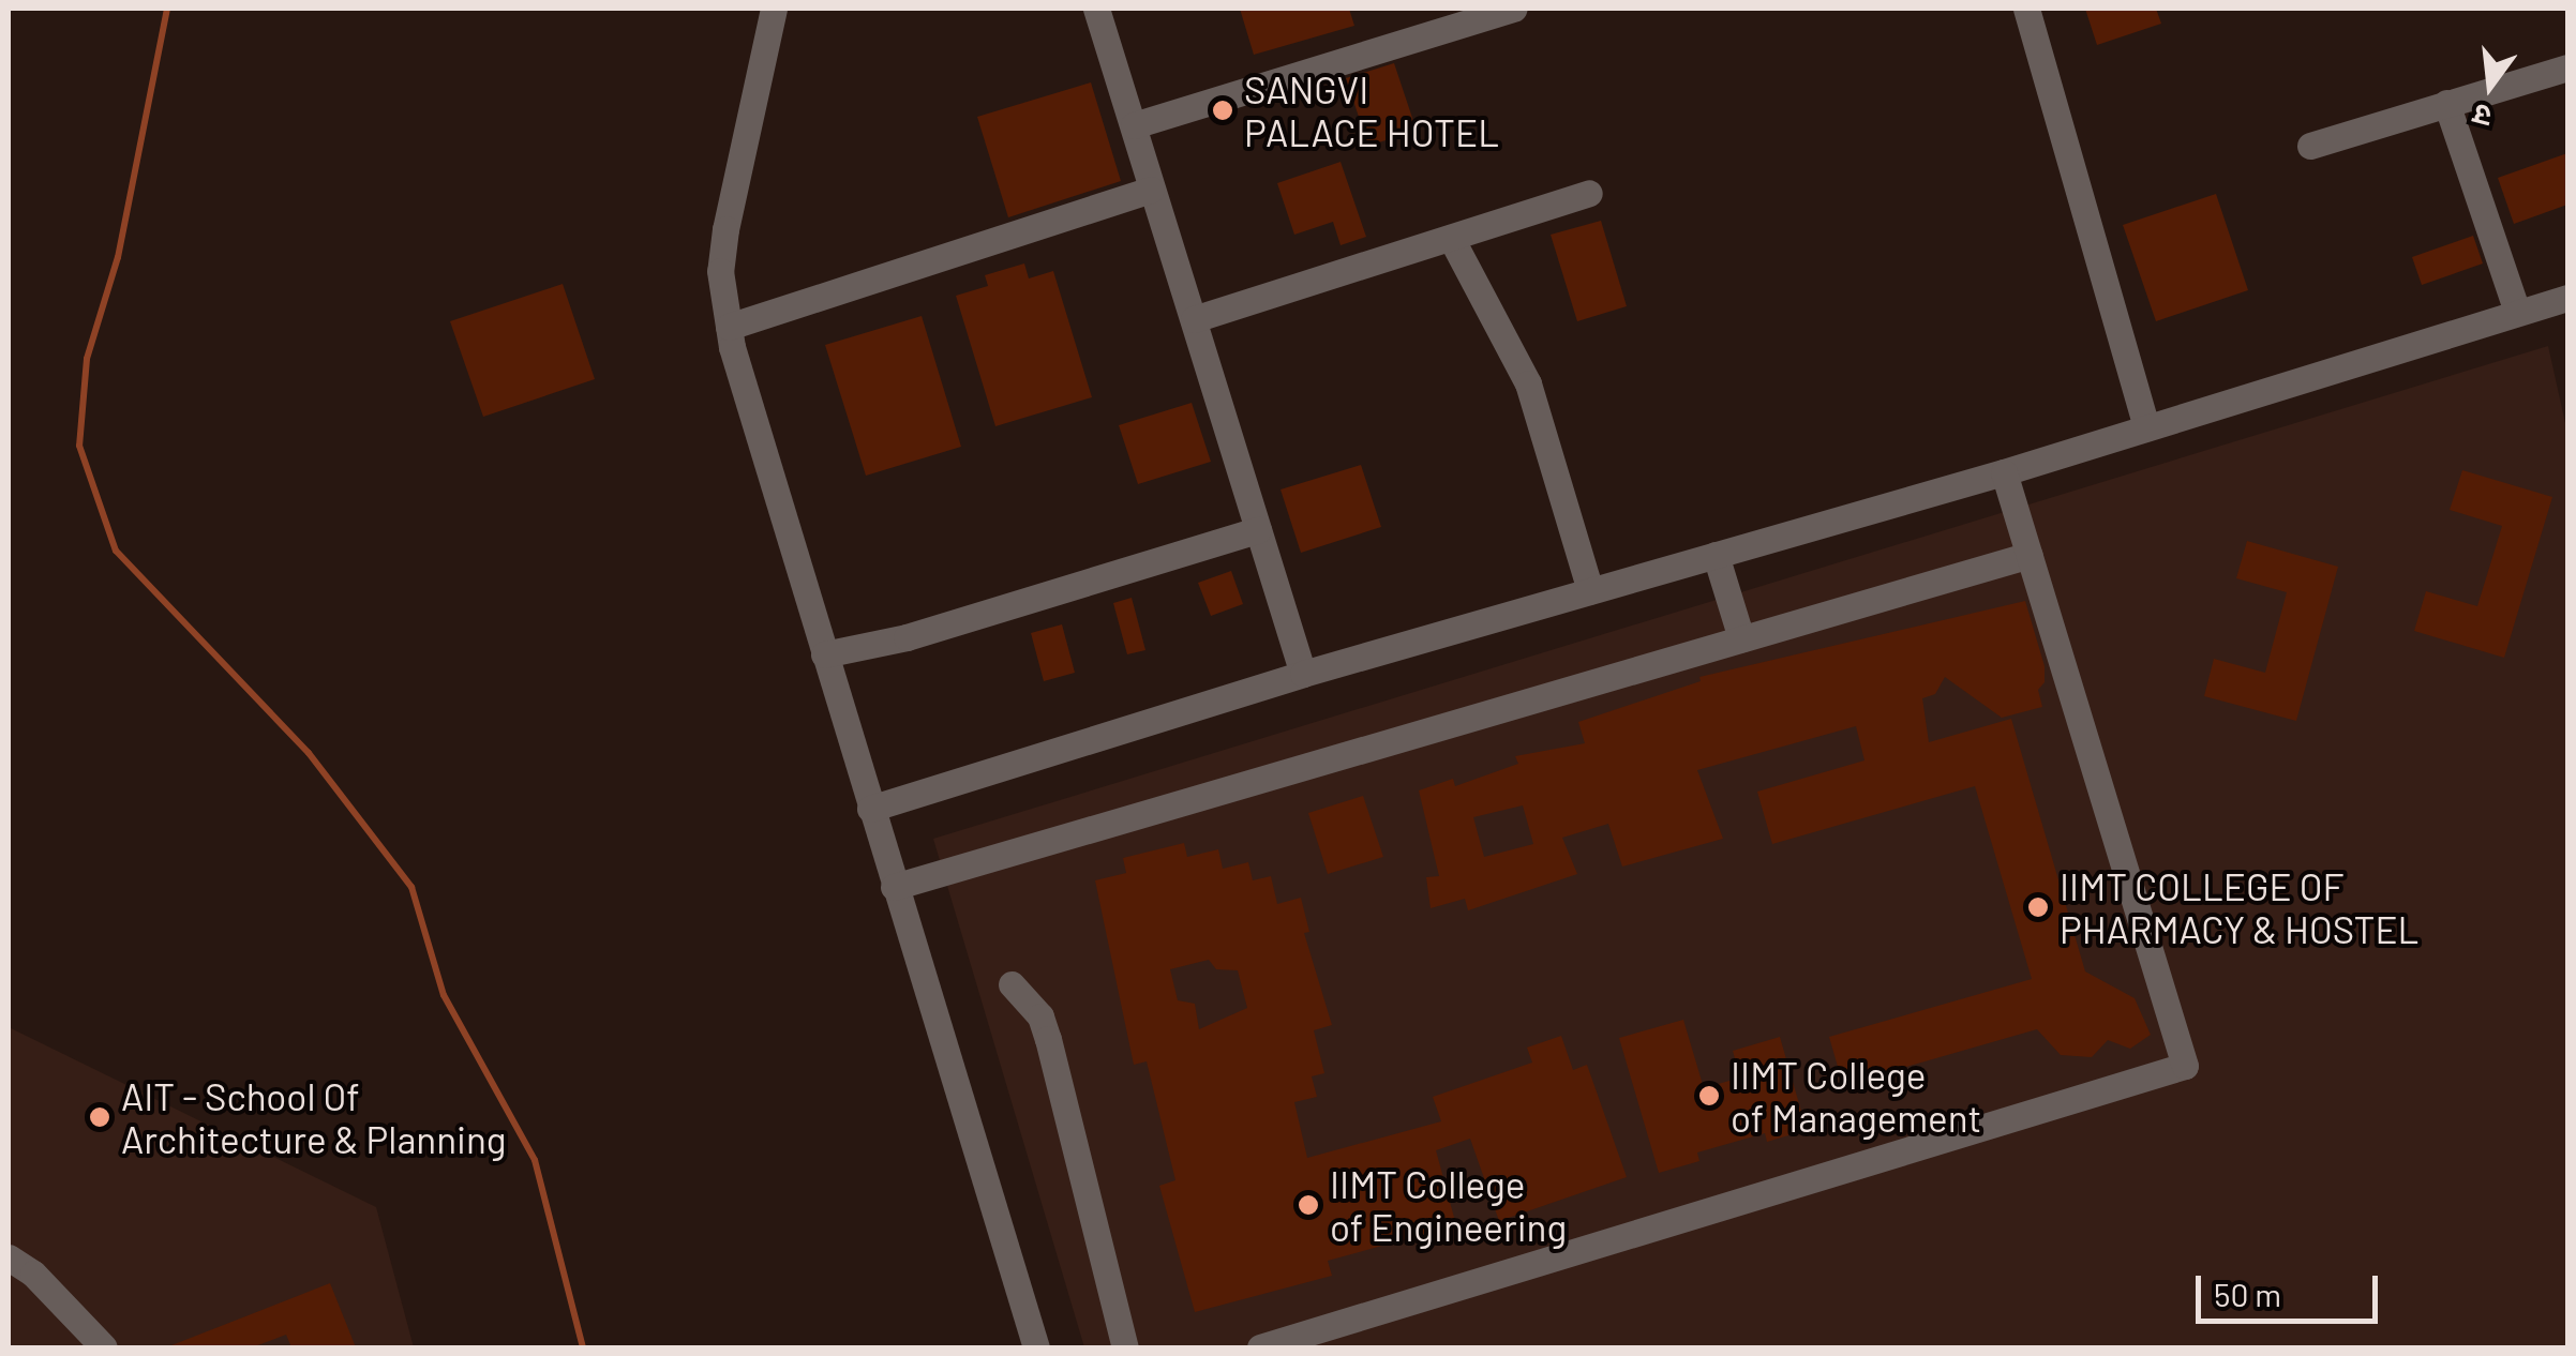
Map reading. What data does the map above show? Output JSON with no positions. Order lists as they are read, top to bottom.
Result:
{
  "places": [
    "SANGVI PALACE HOTEL",
    "IIMT COLLEGE OF PHARMACY & HOSTEL",
    "IIMT College of Management",
    "AIT - School Of Architecture & Planning",
    "IIMT College of Engineering"
  ],
  "scale_bar": "50 m",
  "north": "bottom"
}
